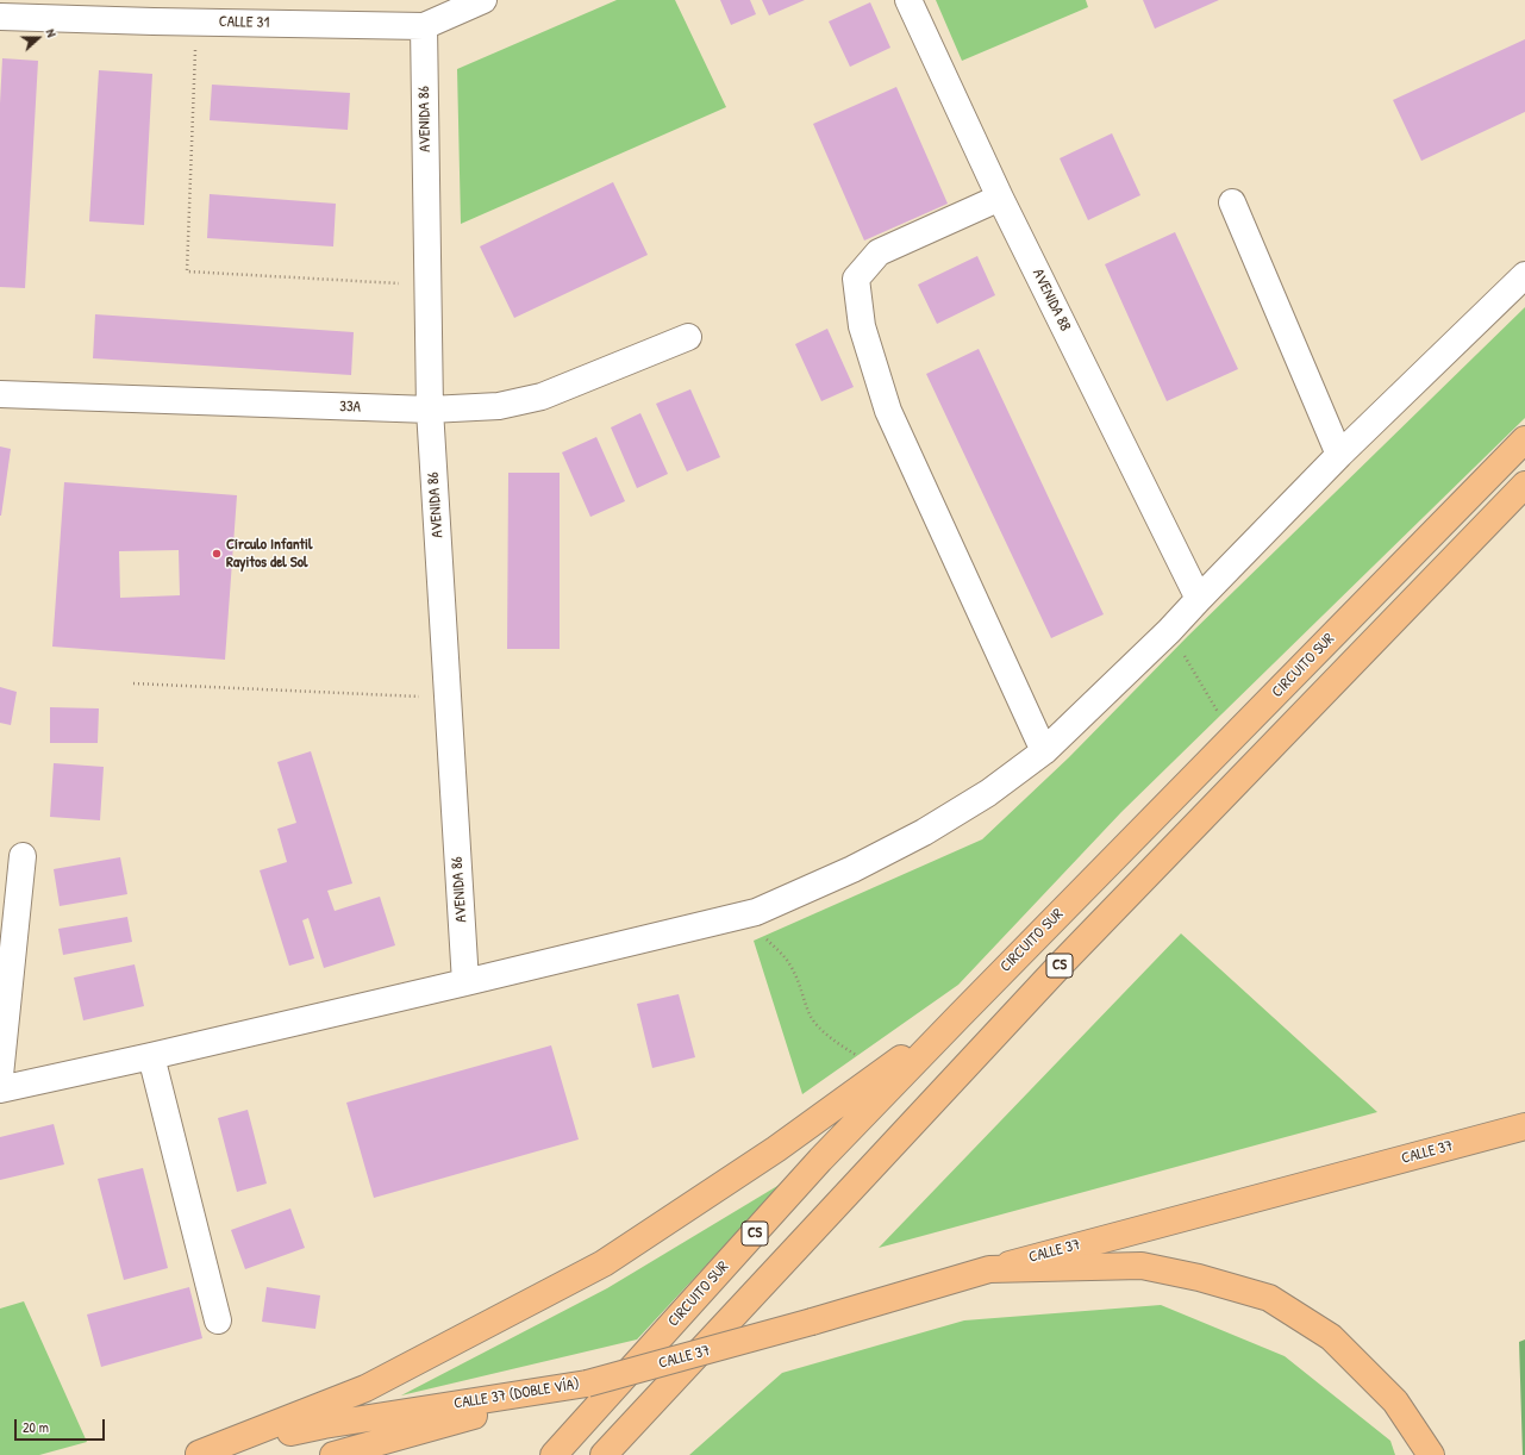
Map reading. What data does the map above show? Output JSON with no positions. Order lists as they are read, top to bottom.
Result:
{
  "streets": {
    "main road": [
      "CIRCUITO SUR",
      "CS",
      "CALLE 37",
      "CALLE 37 (DOBLE VÍA)"
    ],
    "street": [
      "CALLE 31",
      "AVENIDA 86",
      "AVENIDA 88",
      "33A"
    ]
  },
  "crossings": [
    ["CALLE 31", "AVENIDA 86"],
    ["AVENIDA 86", "33A"],
    ["CALLE 37", "CALLE 37 (DOBLE VÍA)"]
  ],
  "places": ["Círculo Infantil Rayitos del Sol"],
  "scale_bar": "20 m",
  "north": "right"
}
